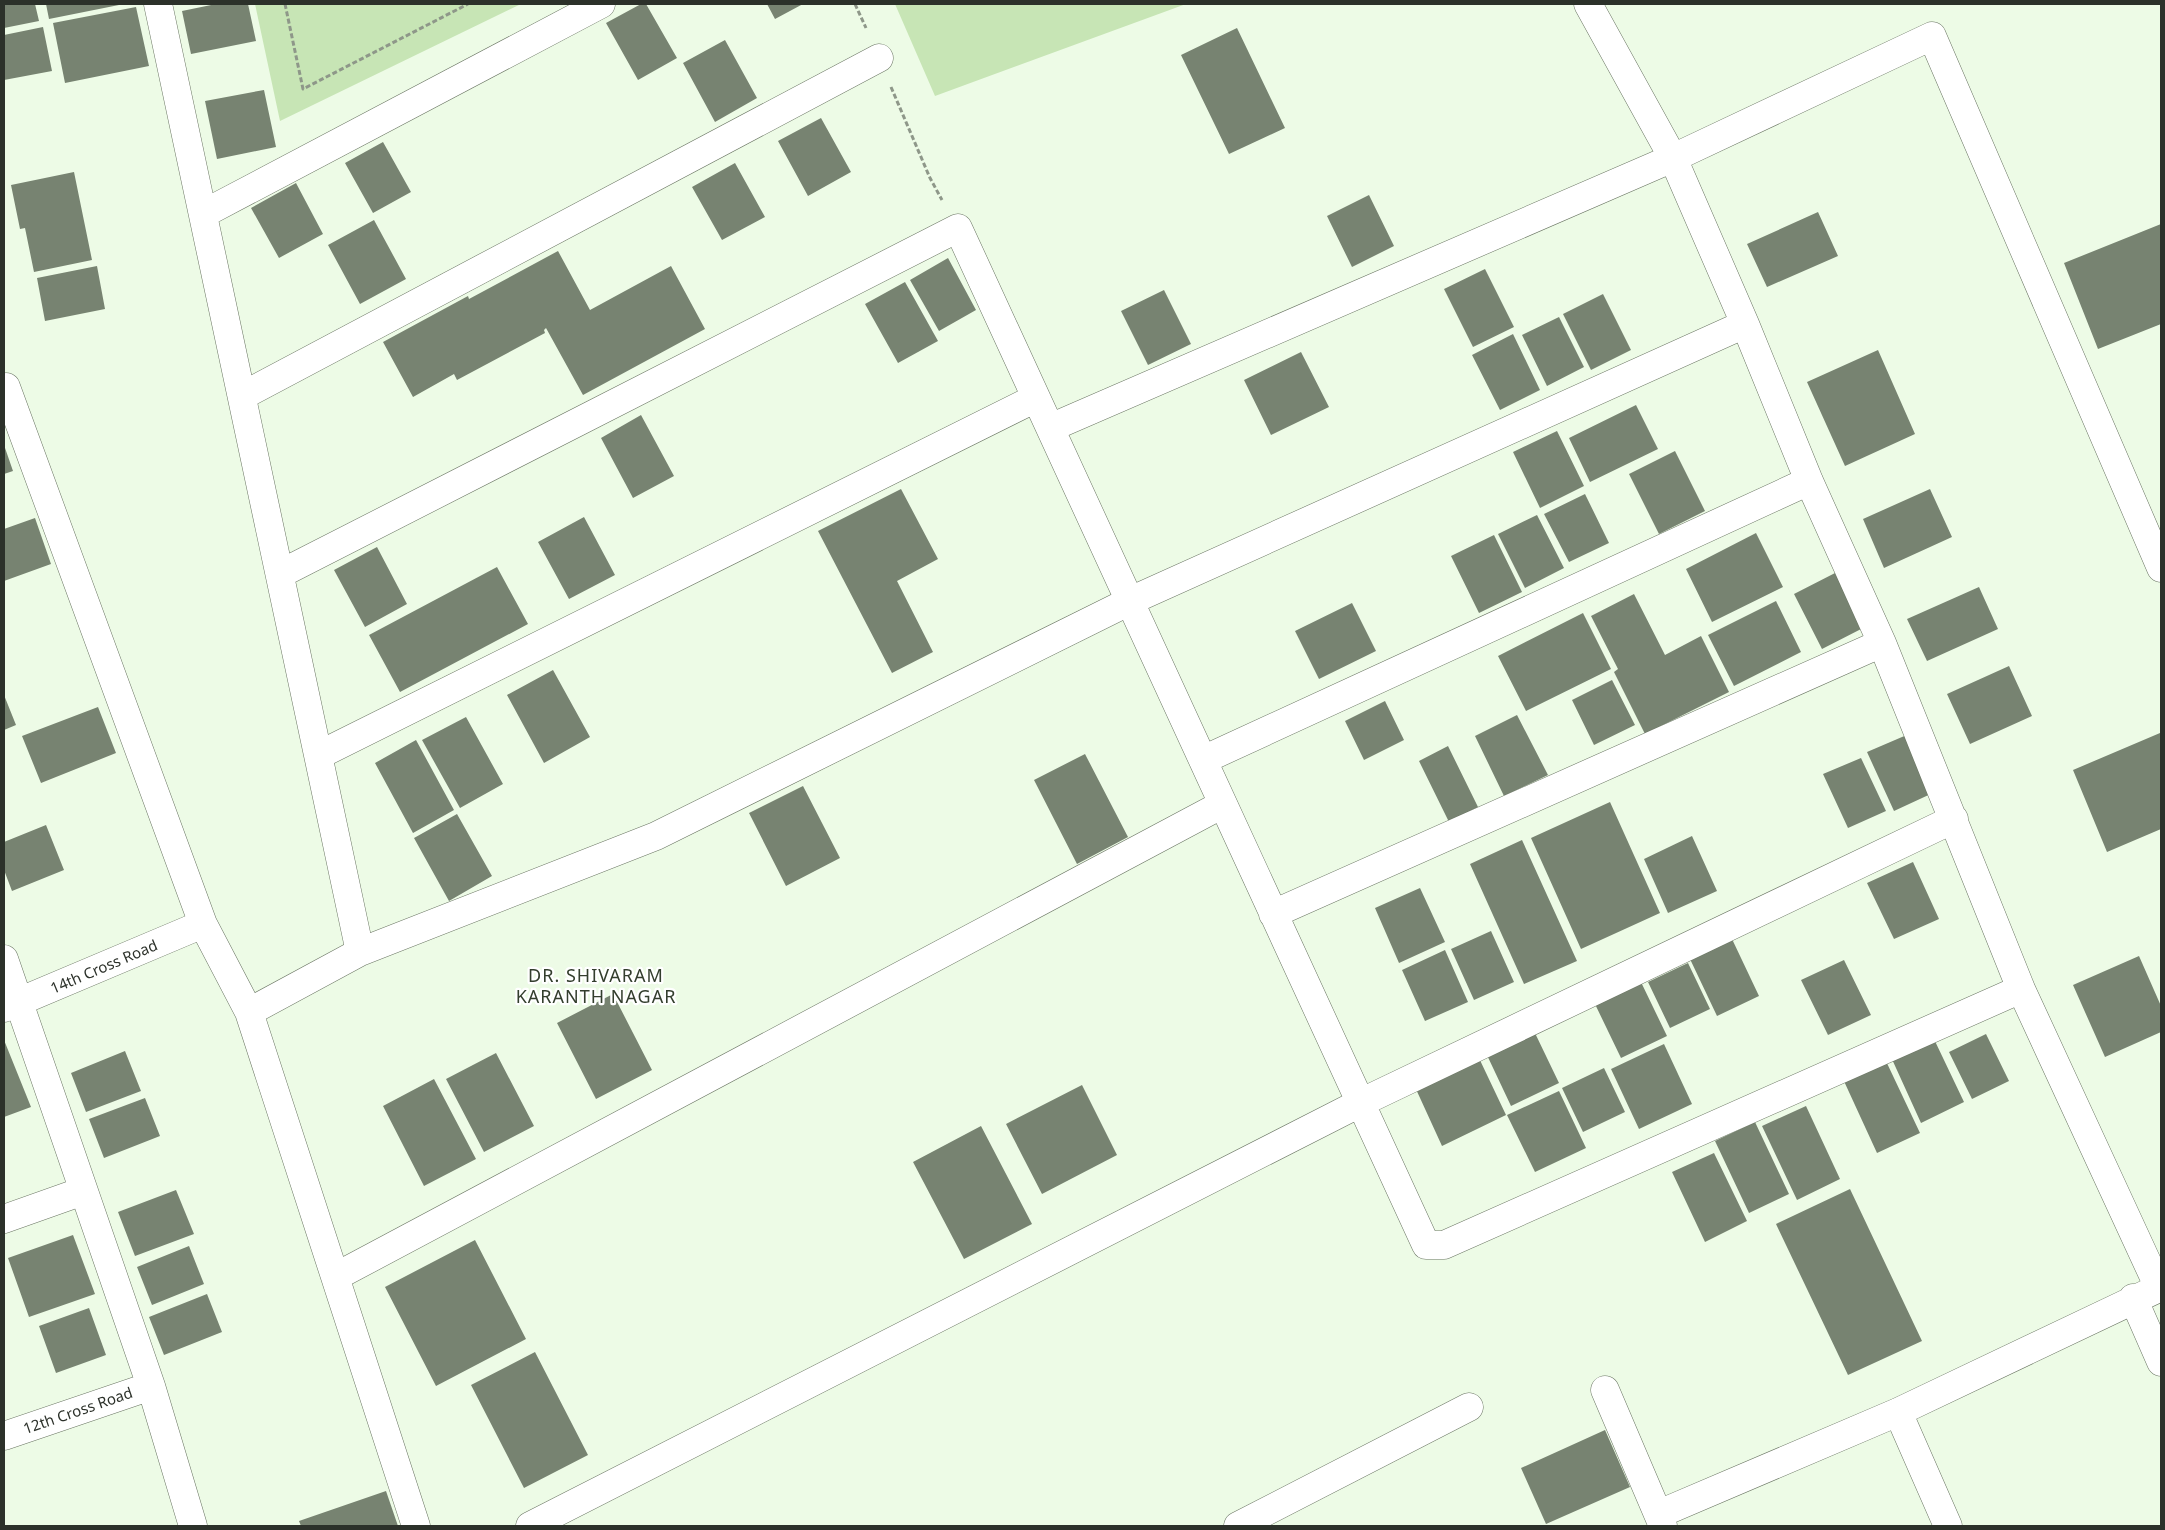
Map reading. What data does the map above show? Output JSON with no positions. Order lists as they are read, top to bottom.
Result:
{
  "streets": {
    "street": ["14th Cross Road", "12th Cross Road"]
  },
  "districts": ["DR. SHIVARAM KARANTH NAGAR"]
}
